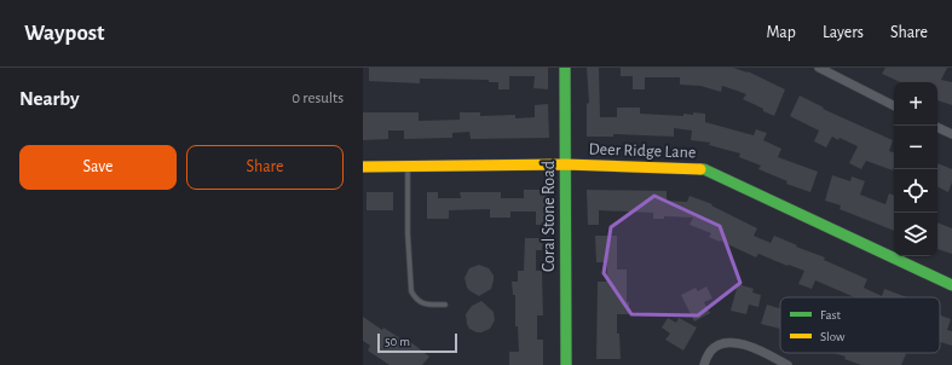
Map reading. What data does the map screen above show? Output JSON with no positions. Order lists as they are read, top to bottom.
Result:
{
  "streets": {
    "street": ["Deer Ridge Lane", "Coral Stone Road"]
  },
  "crossings": [
    ["Deer Ridge Lane", "Coral Stone Road"]
  ],
  "legend": ["Fast", "Slow"],
  "scale_bar": "50 m",
  "page": {
    "header": "Waypost",
    "nav": ["Map", "Layers", "Share"],
    "heading": ["Nearby", "0 results"],
    "map_buttons": ["+", "−"],
    "buttons": ["Save", "Share"],
    "scale": "50 m"
  }
}
